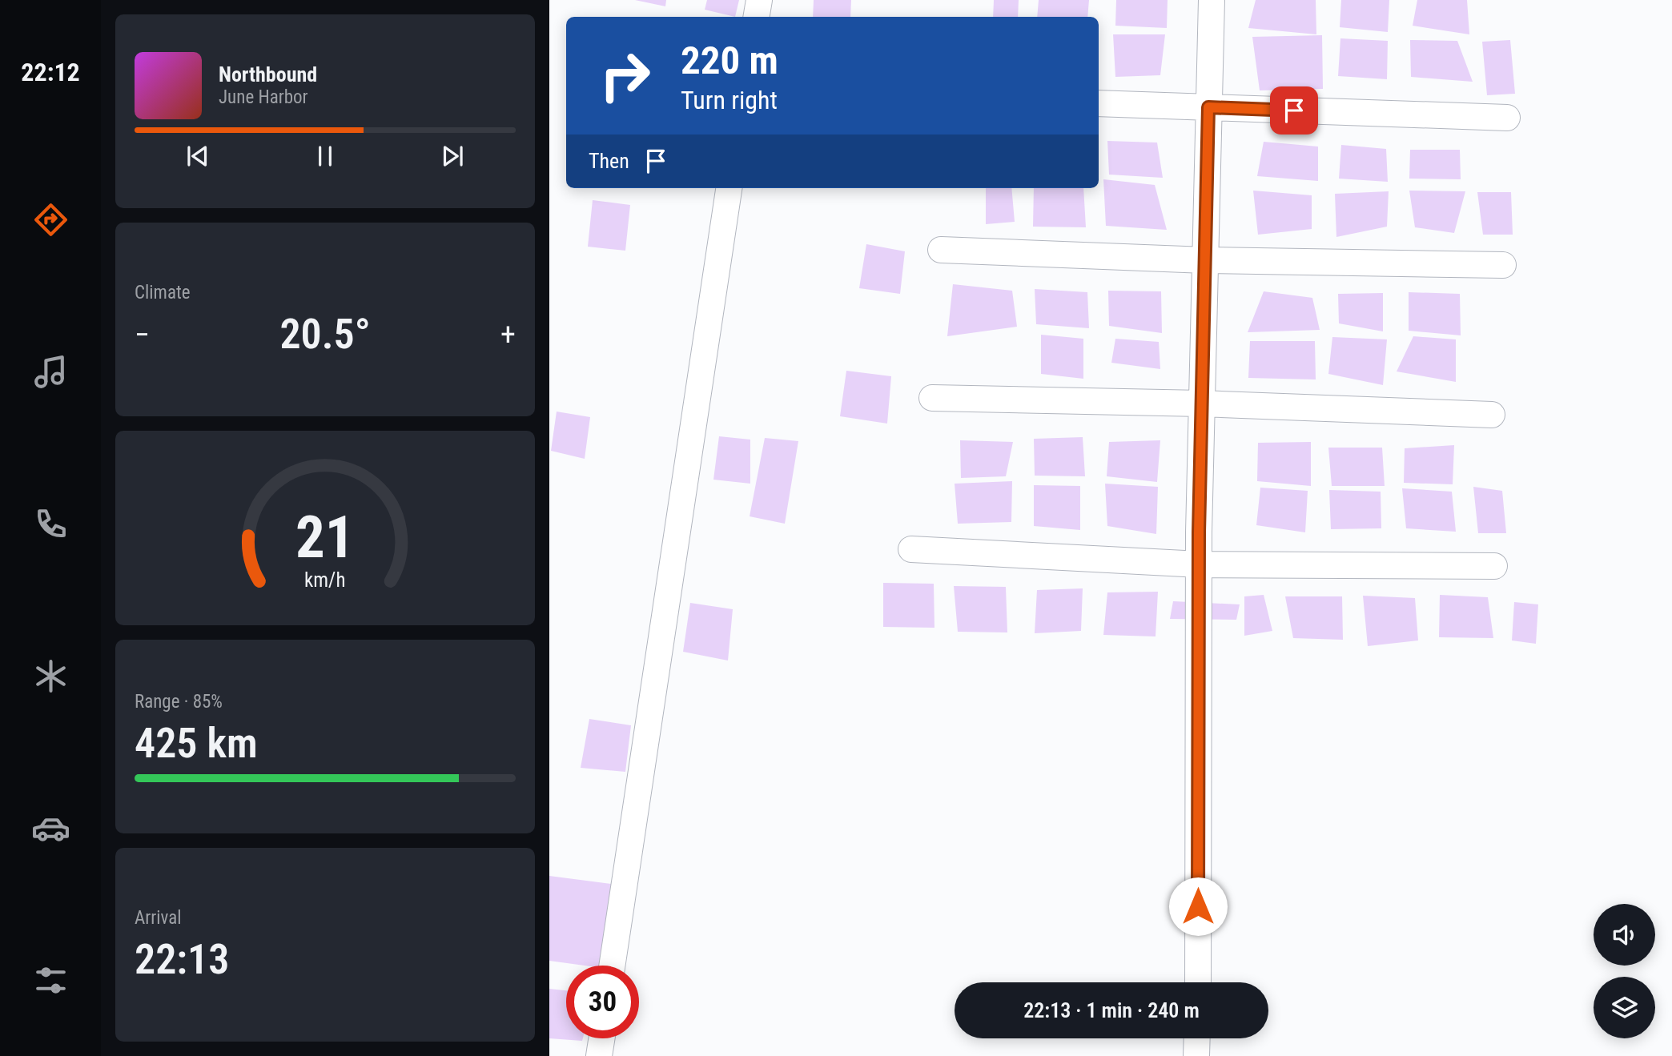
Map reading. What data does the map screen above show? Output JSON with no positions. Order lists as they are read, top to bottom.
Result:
{
  "page": {
    "tabs": "22:12",
    "turn": ["220 m", "Turn right"],
    "song": ["Northbound", "June Harbor"],
    "then": "Then",
    "tile": [
      "Climate",
      ["Range · 85%", "425 km"],
      ["Arrival", "22:13"]
    ],
    "heat": ["−", "20.5°", "+"],
    "limit": "30",
    "trip": "22:13 · 1 min · 240 m",
    "gauge": ["21", "km/h"]
  }
}
